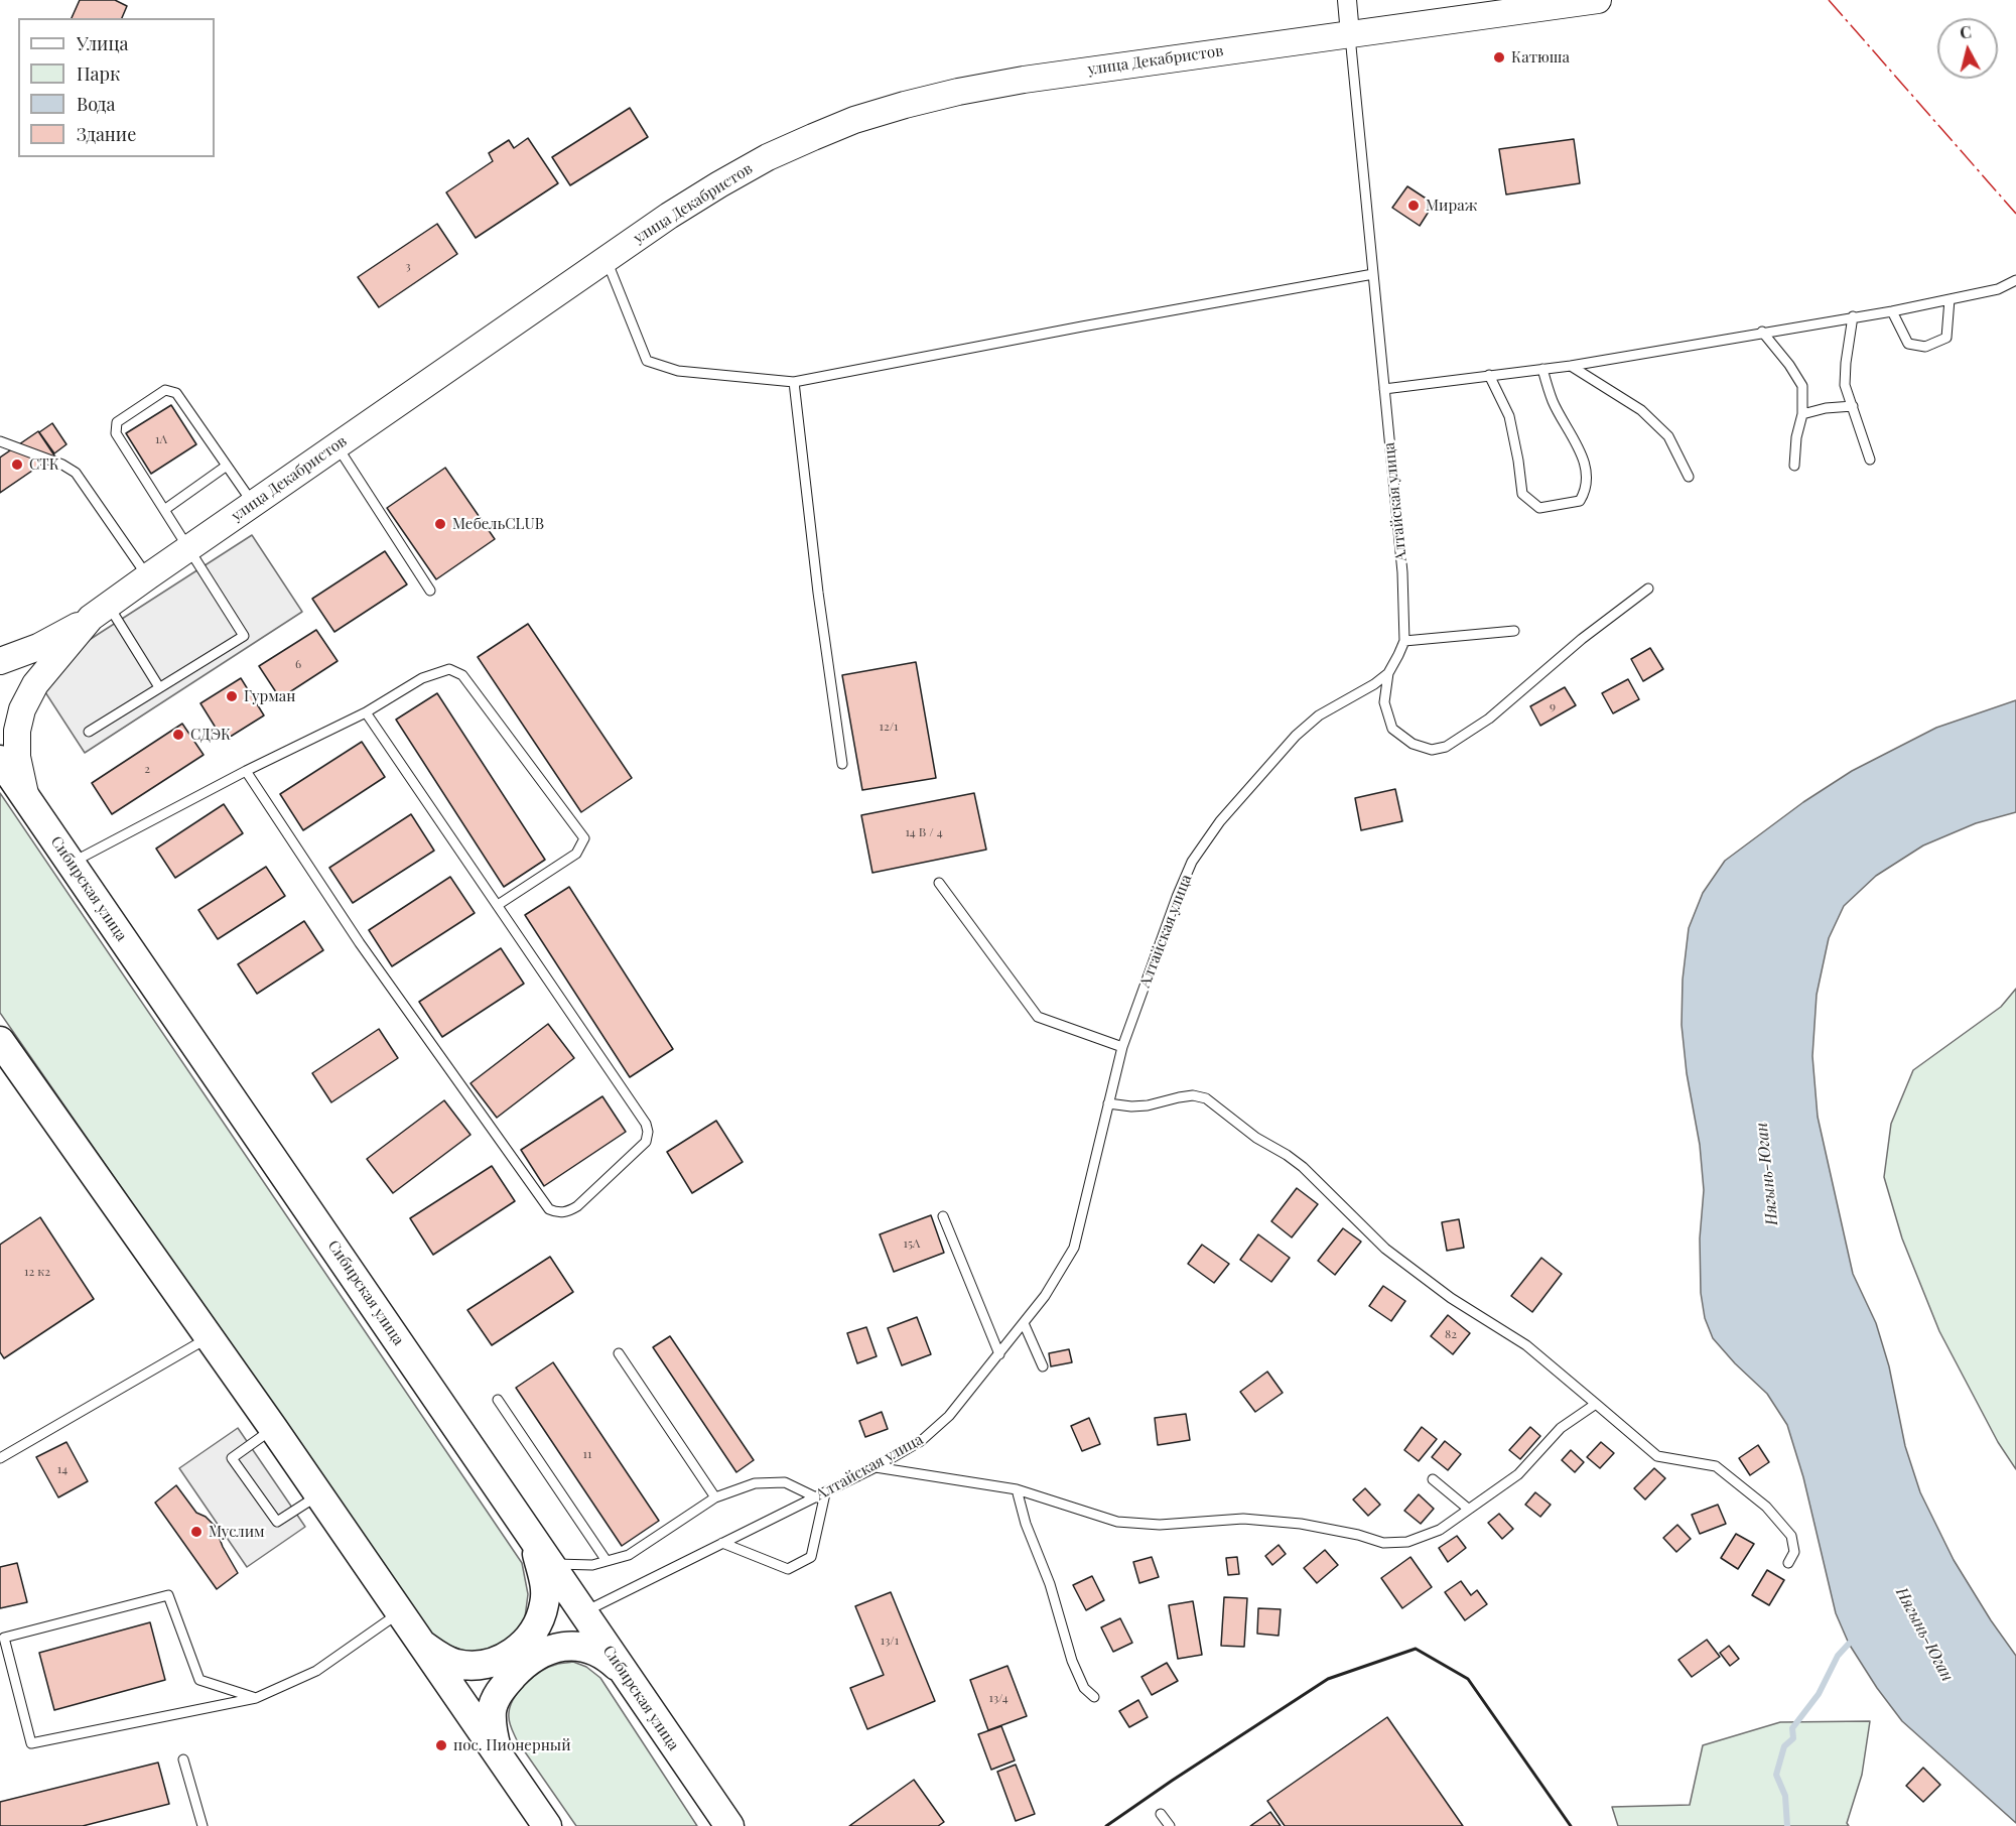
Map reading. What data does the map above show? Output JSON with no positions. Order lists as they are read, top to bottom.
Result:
{
  "streets": {
    "main road": ["улица Декабристов", "Сибирская улица"],
    "street": ["Алтайская улица"]
  },
  "crossings": [
    ["улица Декабристов", "Алтайская улица"],
    ["улица Декабристов", "Сибирская улица"],
    ["Алтайская улица", "Сибирская улица"]
  ],
  "water": ["Нягынь-Юган"],
  "places": [
    "Катюша",
    "Мираж",
    "СТК",
    "МебельCLUB",
    "Гурман",
    "СДЭК",
    "Муслим",
    "пос. Пионерный"
  ],
  "house_numbers": [
    "3",
    "1А",
    "6",
    "9",
    "12/1",
    "2",
    "14 В / 4",
    "15А",
    "12 к2",
    "82",
    "11",
    "14",
    "13/1",
    "13/4"
  ],
  "legend": [
    "Улица",
    "Парк",
    "Вода",
    "Здание"
  ],
  "north": "top"
}
